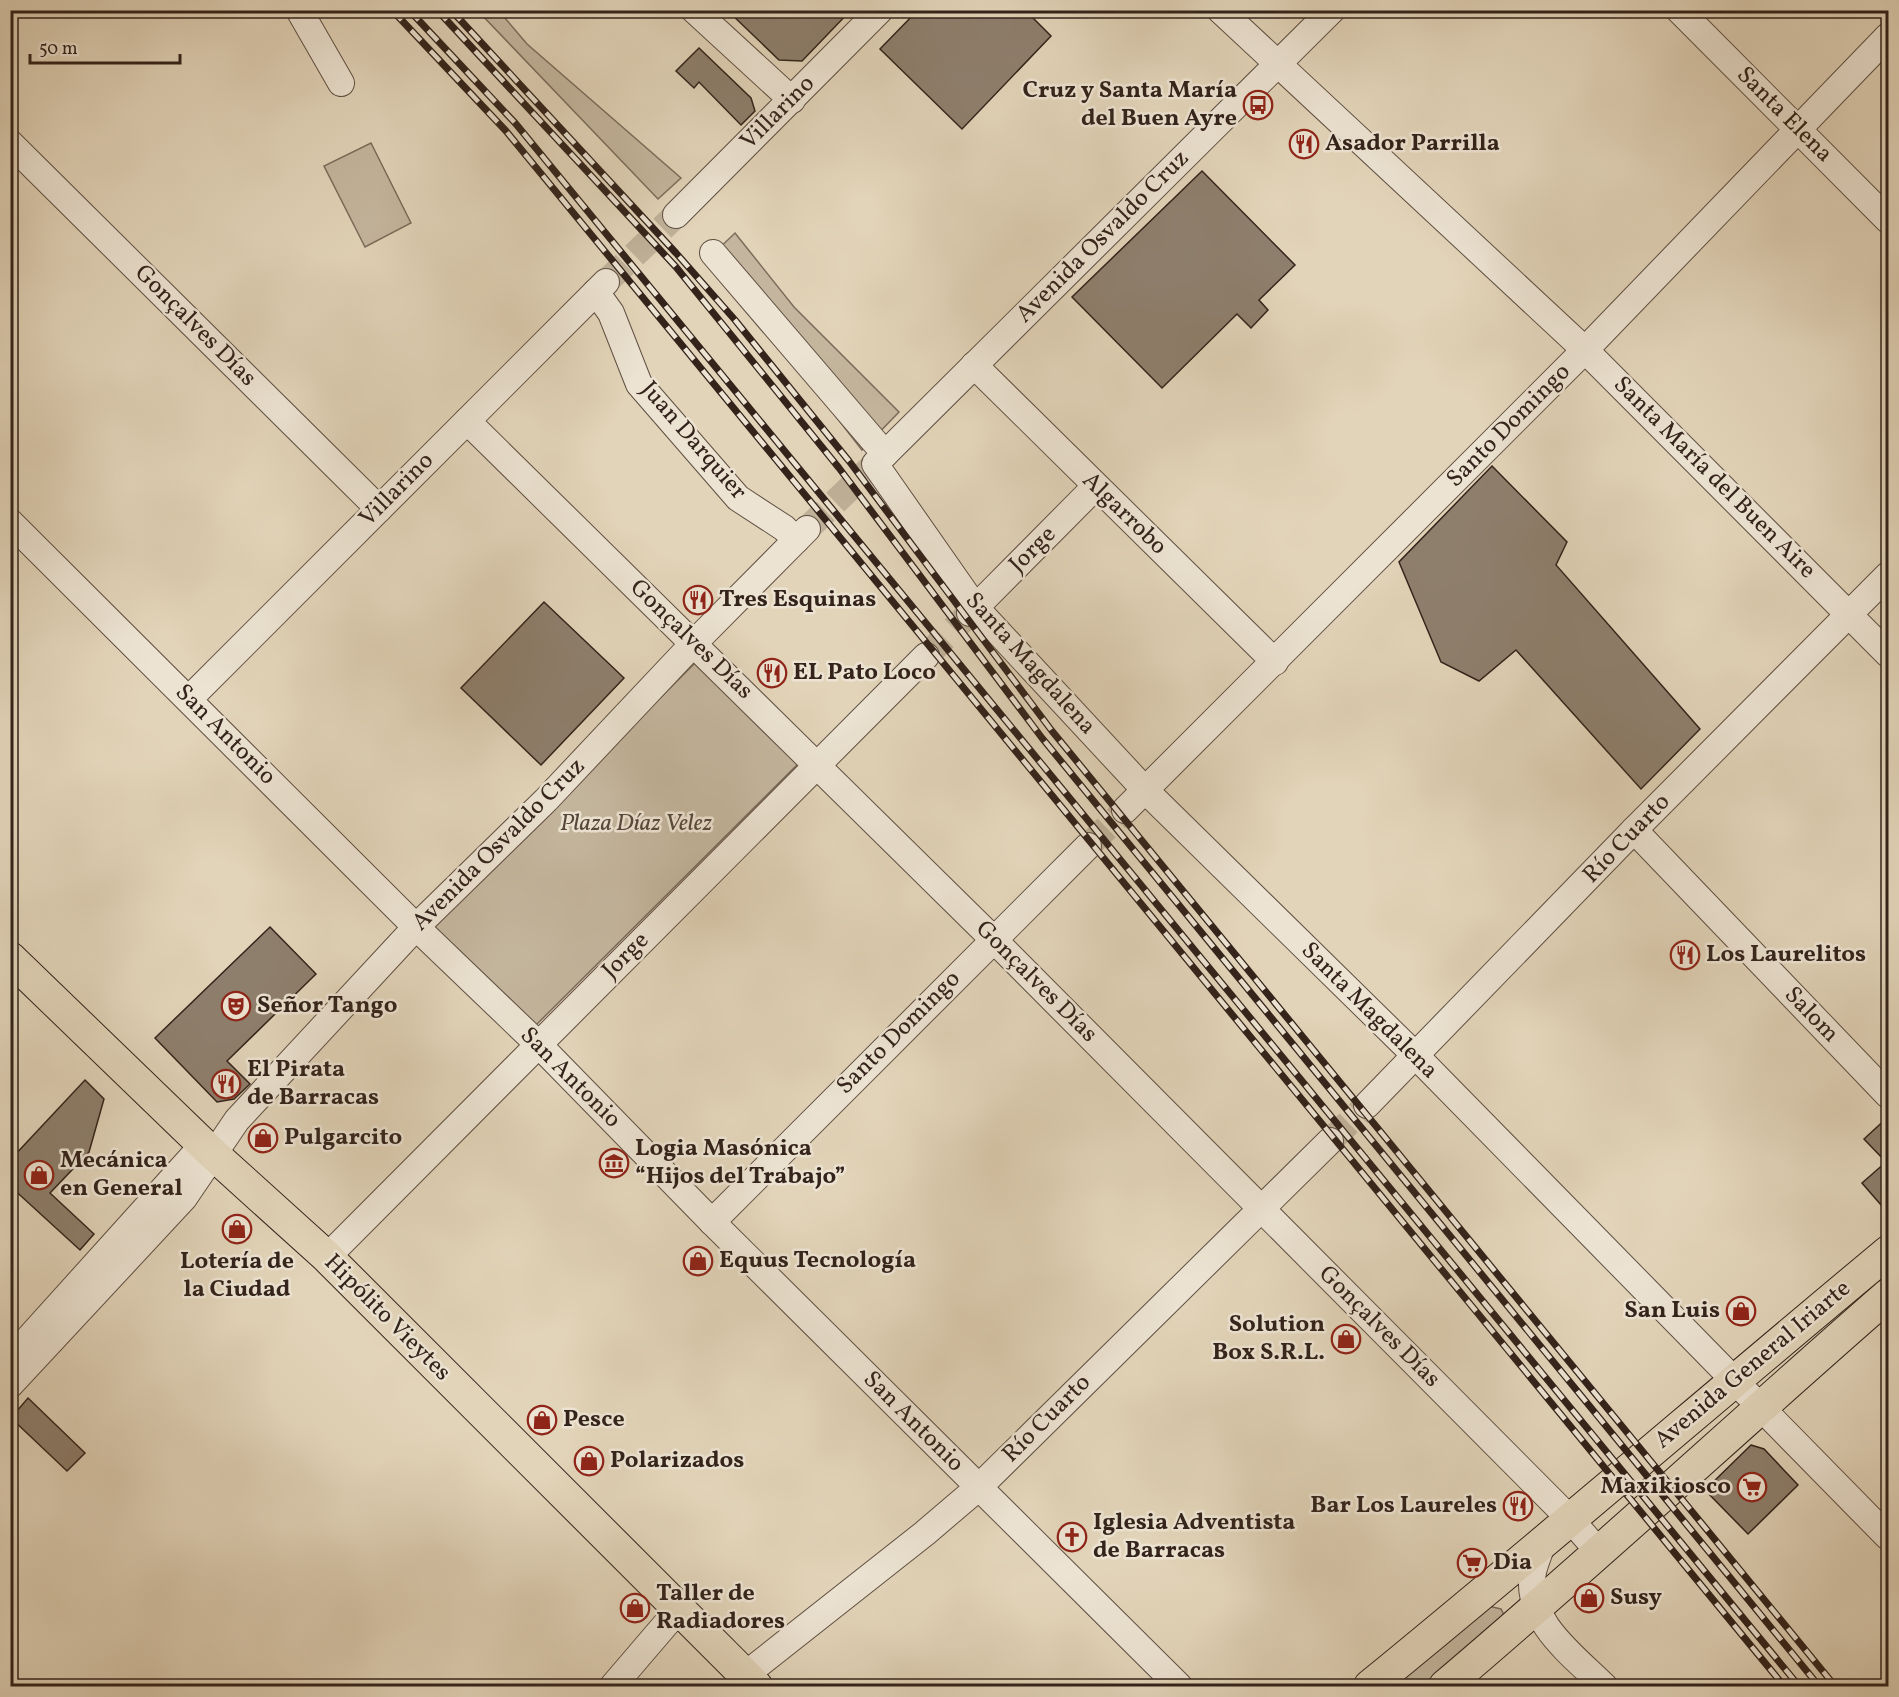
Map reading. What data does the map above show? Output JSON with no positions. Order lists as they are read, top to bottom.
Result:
{
  "streets": {
    "main road": ["Hipólito Vieytes", "Avenida General Iriarte"],
    "street": [
      "Villarino",
      "Santa Elena",
      "Avenida Osvaldo Cruz",
      "Gonçalves Días",
      "Santo Domingo",
      "Juan Darquier",
      "Santa María del Buen Aire",
      "Algarrobo",
      "Jorge",
      "Santa Magdalena",
      "San Antonio",
      "Río Cuarto",
      "Salom"
    ]
  },
  "crossings": [
    ["Villarino", "Gonçalves Días"],
    ["Villarino", "Juan Darquier"],
    ["Villarino", "San Antonio"],
    ["Santa Elena", "Santo Domingo"],
    ["Avenida Osvaldo Cruz", "Gonçalves Días"],
    ["Avenida Osvaldo Cruz", "Juan Darquier"],
    ["Avenida Osvaldo Cruz", "Santa María del Buen Aire"],
    ["Avenida Osvaldo Cruz", "Algarrobo"],
    ["Avenida Osvaldo Cruz", "Santa Magdalena"],
    ["Avenida Osvaldo Cruz", "San Antonio"],
    ["Avenida Osvaldo Cruz", "Hipólito Vieytes"],
    ["Gonçalves Días", "Santo Domingo"],
    ["Gonçalves Días", "Jorge"],
    ["Gonçalves Días", "Río Cuarto"],
    ["Gonçalves Días", "Avenida General Iriarte"],
    ["Santo Domingo", "Santa María del Buen Aire"],
    ["Santo Domingo", "Algarrobo"],
    ["Santo Domingo", "Santa Magdalena"],
    ["Santo Domingo", "San Antonio"],
    ["Santa María del Buen Aire", "Río Cuarto"],
    ["Algarrobo", "Jorge"],
    ["Jorge", "Santa Magdalena"],
    ["Jorge", "San Antonio"],
    ["Jorge", "Hipólito Vieytes"],
    ["Santa Magdalena", "Río Cuarto"],
    ["Santa Magdalena", "Avenida General Iriarte"],
    ["San Antonio", "Río Cuarto"],
    ["Río Cuarto", "Salom"],
    ["Río Cuarto", "Hipólito Vieytes"]
  ],
  "parks": ["Plaza Díaz Velez"],
  "places": {
    "bus stop": ["Cruz y Santa María del Buen Ayre"],
    "restaurant": [
      "Asador Parrilla",
      "Tres Esquinas",
      "EL Pato Loco",
      "Los Laurelitos",
      "El Pirata de Barracas",
      "Bar Los Laureles"
    ],
    "theatre": ["Señor Tango"],
    "shop": [
      "Pulgarcito",
      "Mecánica en General",
      "Lotería de la Ciudad",
      "Equus Tecnología",
      "San Luis",
      "Solution Box S.R.L.",
      "Pesce",
      "Polarizados",
      "Susy",
      "Taller de Radiadores"
    ],
    "museum": ["Logia Masónica “Hijos del Trabajo”"],
    "supermarket": ["Maxikiosco", "Dia"],
    "church": ["Iglesia Adventista de Barracas"]
  },
  "scale_bar": "50 m"
}
